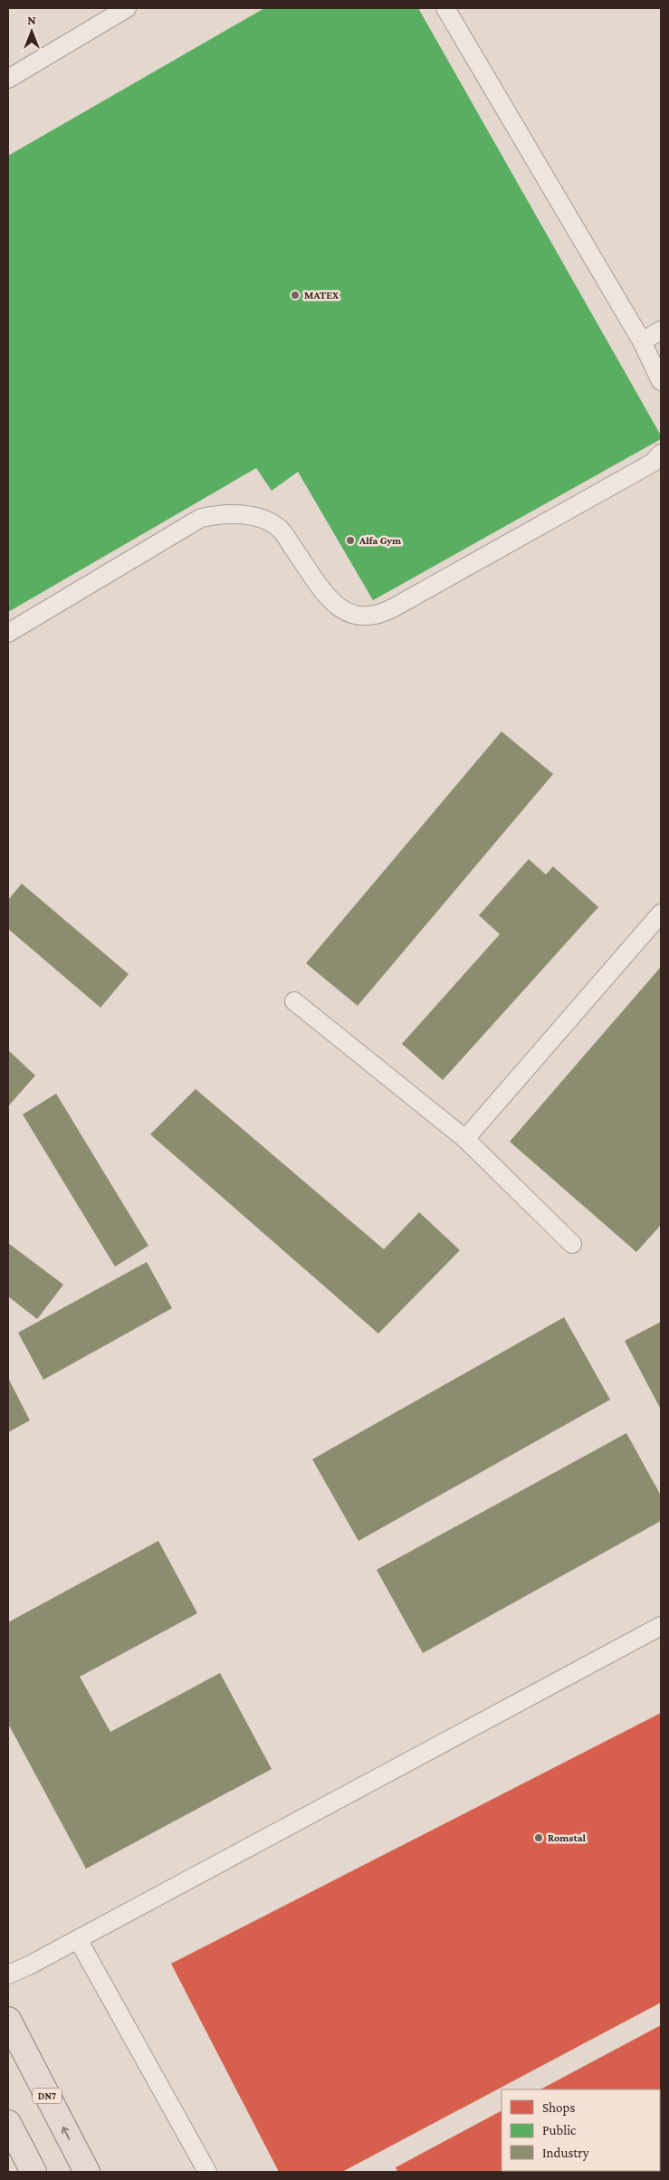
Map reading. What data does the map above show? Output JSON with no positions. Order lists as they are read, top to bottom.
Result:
{
  "streets": {
    "main road": ["DN7"]
  },
  "places": ["MATEX", "Alfa Gym", "Romstal"],
  "legend": ["Shops", "Public", "Industry"],
  "north": "top"
}
